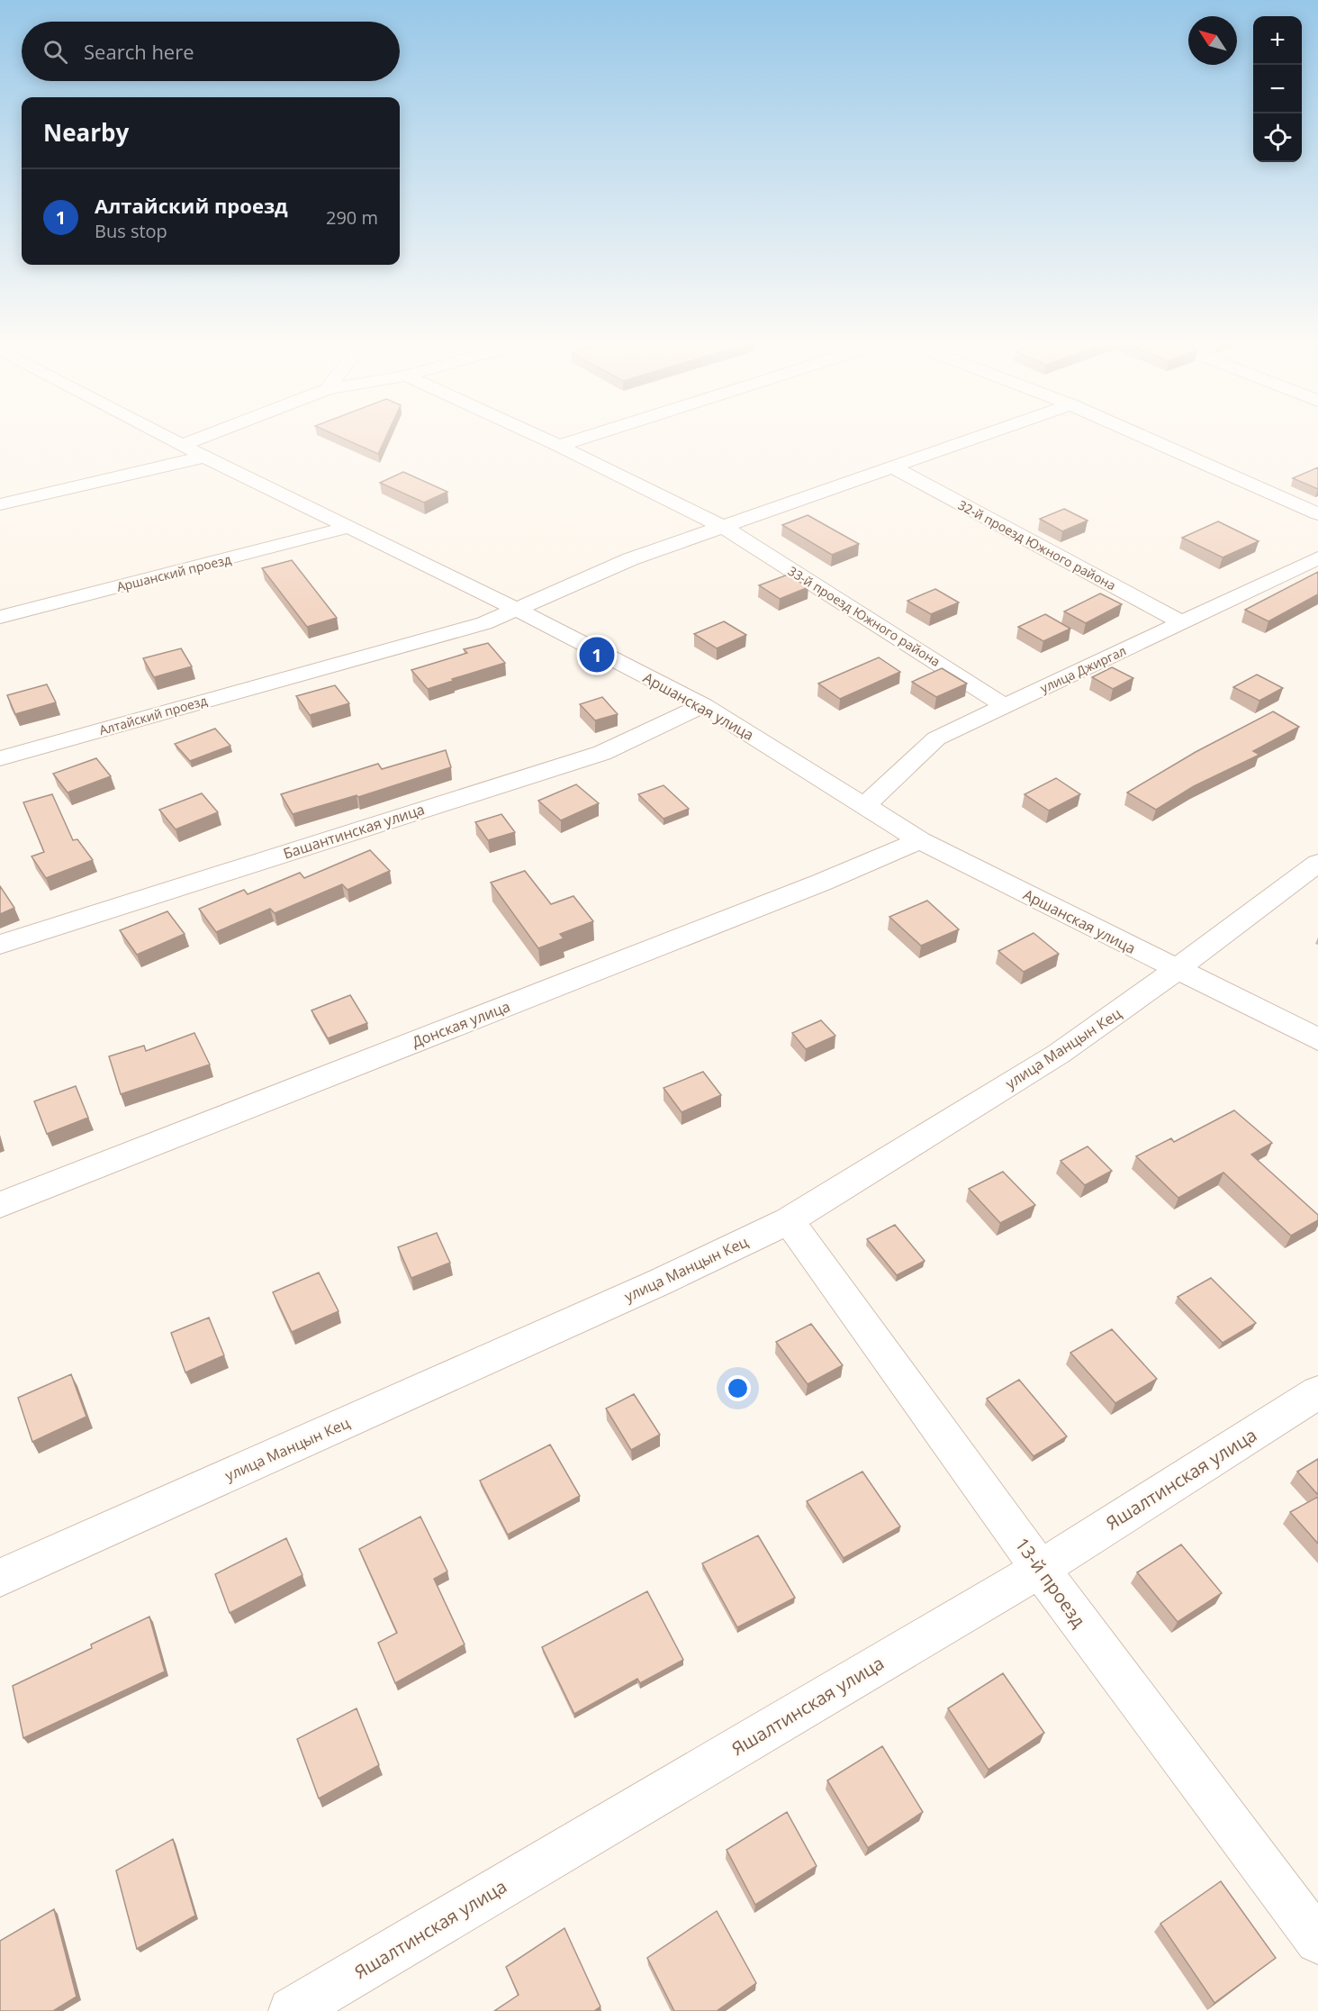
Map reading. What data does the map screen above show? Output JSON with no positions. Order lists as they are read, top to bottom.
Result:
{
  "streets": {
    "street": [
      "32-й проезд Южного района",
      "Аршанский проезд",
      "33-й проезд Южного района",
      "улица Джиргал",
      "Аршанская улица",
      "Алтайский проезд",
      "Башантинская улица",
      "Донская улица",
      "улица Манцын Кец",
      "Яшалтинская улица",
      "13-й проезд"
    ]
  },
  "crossings": [
    ["32-й проезд Южного района", "улица Джиргал"],
    ["32-й проезд Южного района", "Алтайский проезд"],
    ["Аршанский проезд", "Аршанская улица"],
    ["33-й проезд Южного района", "улица Джиргал"],
    ["33-й проезд Южного района", "Алтайский проезд"],
    ["улица Джиргал", "Аршанская улица"],
    ["Аршанская улица", "Алтайский проезд"],
    ["Аршанская улица", "Башантинская улица"],
    ["Аршанская улица", "Донская улица"],
    ["Аршанская улица", "улица Манцын Кец"],
    ["улица Манцын Кец", "13-й проезд"],
    ["Яшалтинская улица", "13-й проезд"]
  ],
  "north": "top left",
  "page": {
    "map_buttons": ["+", "−"],
    "search": "Search here",
    "heading": "Nearby",
    "list": [
      {
        "mark": "1",
        "name": "Алтайский проезд",
        "note": "Bus stop",
        "value": "290 m"
      }
    ],
    "pins": "1"
  }
}
